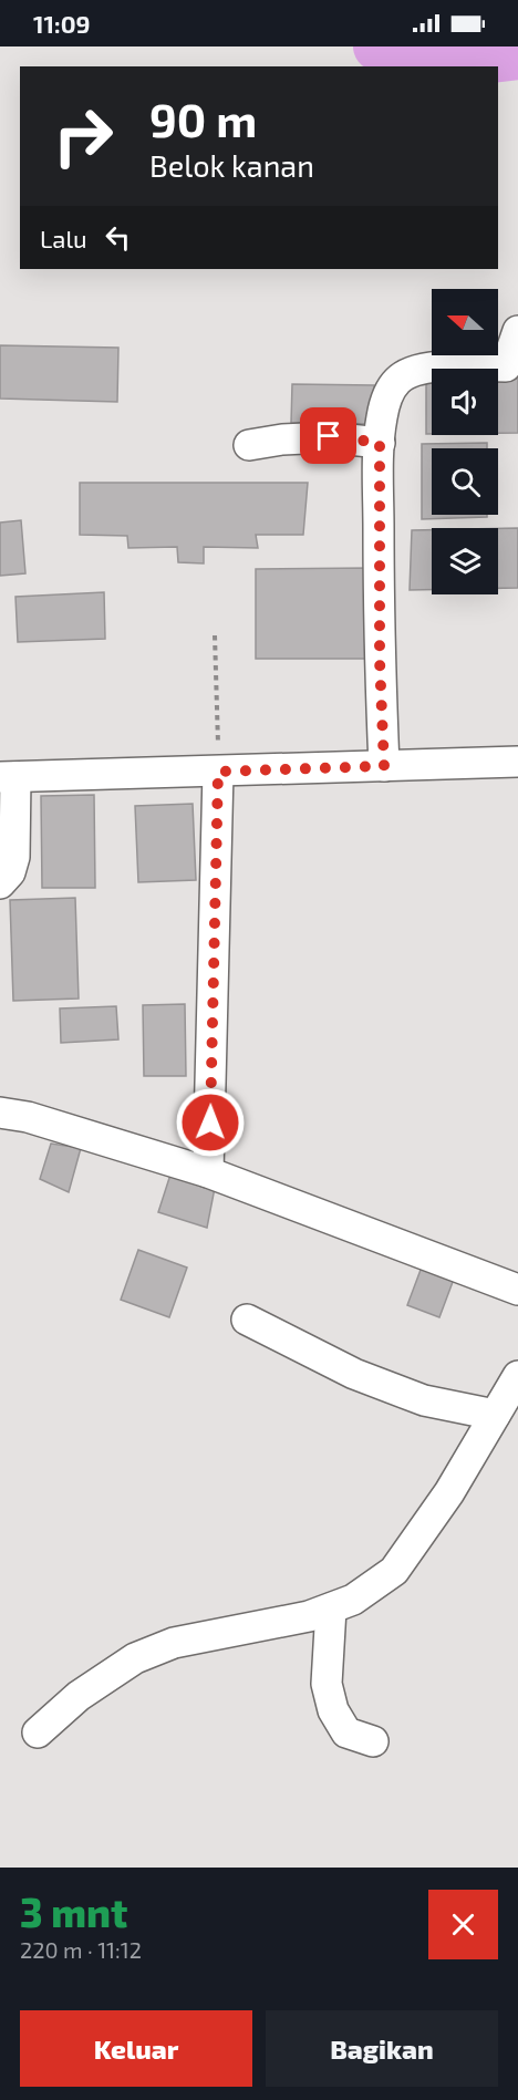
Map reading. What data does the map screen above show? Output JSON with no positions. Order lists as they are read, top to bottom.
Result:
{
  "north": "left",
  "page": {
    "status": "11:09",
    "turn": ["90 m", "Belok kanan"],
    "then": "Lalu",
    "heading": ["3 mnt", "220 m · 11:12"],
    "buttons": ["Keluar", "Bagikan"]
  }
}
